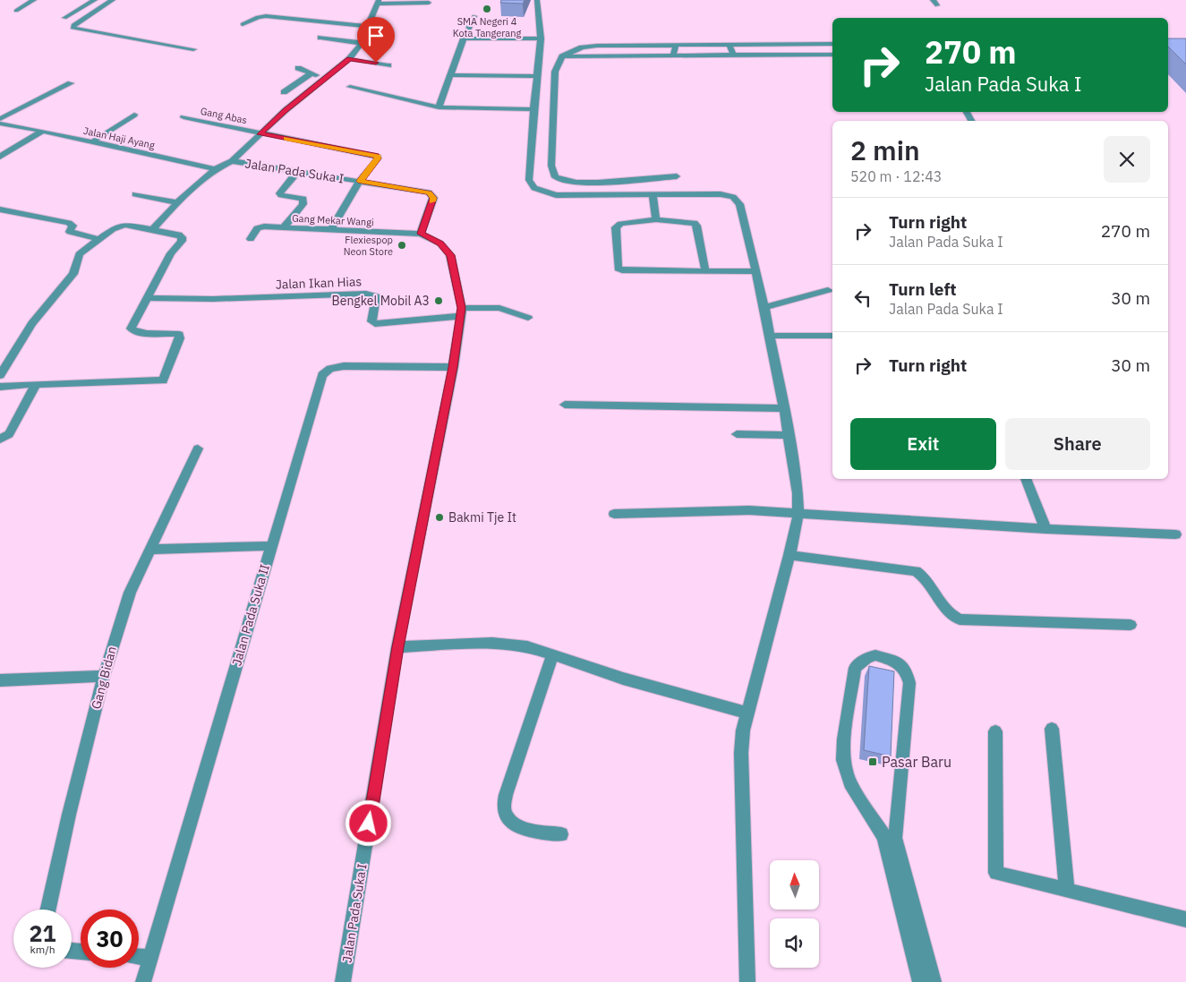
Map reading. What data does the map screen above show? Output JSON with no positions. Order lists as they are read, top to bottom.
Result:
{
  "streets": {
    "street": [
      "Gang Abas",
      "Jalan Haji Ayang",
      "Jalan Pada Suka I",
      "Gang Mekar Wangi",
      "Jalan Ikan Hias",
      "Jalan Pada Suka II",
      "Gang Bidan"
    ]
  },
  "crossings": [
    ["Gang Abas", "Jalan Pada Suka I"],
    ["Jalan Pada Suka I", "Gang Mekar Wangi"],
    ["Jalan Pada Suka I", "Jalan Ikan Hias"],
    ["Jalan Pada Suka I", "Jalan Pada Suka II"]
  ],
  "places": {
    "other": [
      "SMA Negeri 4 Kota Tangerang",
      "Flexiespop Neon Store",
      "Bengkel Mobil A3",
      "Bakmi Tje It"
    ],
    "transit": ["Pasar Baru"]
  },
  "north": "top",
  "page": {
    "turn": ["270 m", "Jalan Pada Suka I"],
    "heading": ["2 min", "520 m · 12:43"],
    "list": [
      {
        "name": "Turn right",
        "note": "Jalan Pada Suka I",
        "value": "270 m"
      },
      {
        "name": "Turn left",
        "note": "Jalan Pada Suka I",
        "value": "30 m"
      },
      {
        "name": "Turn right",
        "value": "30 m"
      }
    ],
    "buttons": ["Exit", "Share"],
    "speed": "21 km/h",
    "limit": "30"
  }
}
